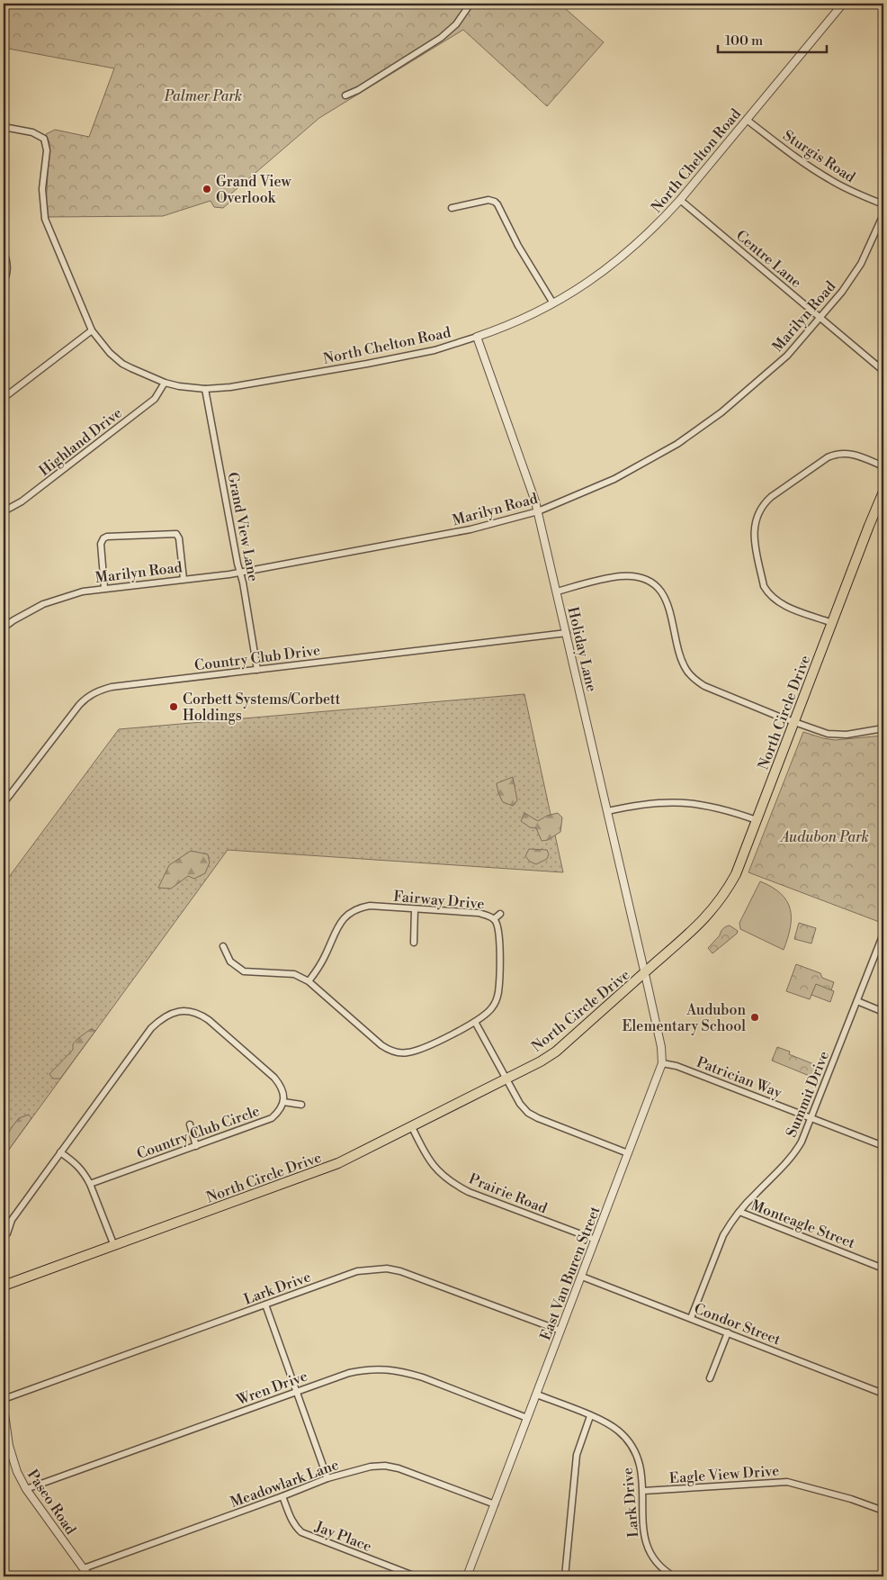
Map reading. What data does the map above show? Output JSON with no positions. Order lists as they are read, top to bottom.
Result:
{
  "streets": {
    "main road": ["North Circle Drive"],
    "street": [
      "Sturgis Road",
      "North Chelton Road",
      "Centre Lane",
      "Marilyn Road",
      "Highland Drive",
      "Grand View Lane",
      "Holiday Lane",
      "Country Club Drive",
      "Fairway Drive",
      "Patrician Way",
      "Summit Drive",
      "Country Club Circle",
      "Prairie Road",
      "Monteagle Street",
      "East Van Buren Street",
      "Lark Drive",
      "Condor Street",
      "Wren Drive",
      "Eagle View Drive",
      "Meadowlark Lane",
      "Paseo Road",
      "Jay Place"
    ]
  },
  "crossings": [
    ["Sturgis Road", "North Chelton Road"],
    ["North Chelton Road", "Centre Lane"],
    ["North Chelton Road", "Highland Drive"],
    ["North Chelton Road", "Grand View Lane"],
    ["North Chelton Road", "Holiday Lane"],
    ["Centre Lane", "Marilyn Road"],
    ["Marilyn Road", "Grand View Lane"],
    ["Marilyn Road", "Holiday Lane"],
    ["Grand View Lane", "Country Club Drive"],
    ["Holiday Lane", "Country Club Drive"],
    ["Holiday Lane", "North Circle Drive"],
    ["Holiday Lane", "East Van Buren Street"],
    ["North Circle Drive", "Prairie Road"],
    ["North Circle Drive", "East Van Buren Street"],
    ["Patrician Way", "Summit Drive"],
    ["Patrician Way", "East Van Buren Street"],
    ["Summit Drive", "Monteagle Street"],
    ["Summit Drive", "Condor Street"],
    ["Prairie Road", "East Van Buren Street"],
    ["East Van Buren Street", "Lark Drive"],
    ["East Van Buren Street", "Condor Street"],
    ["East Van Buren Street", "Wren Drive"],
    ["East Van Buren Street", "Meadowlark Lane"],
    ["Lark Drive", "Eagle View Drive"],
    ["Wren Drive", "Paseo Road"],
    ["Meadowlark Lane", "Paseo Road"],
    ["Meadowlark Lane", "Jay Place"]
  ],
  "parks": ["Palmer Park", "Audubon Park"],
  "places": ["Grand View Overlook", "Corbett Systems/Corbett Holdings", "Audubon Elementary School"],
  "scale_bar": "100 m"
}
